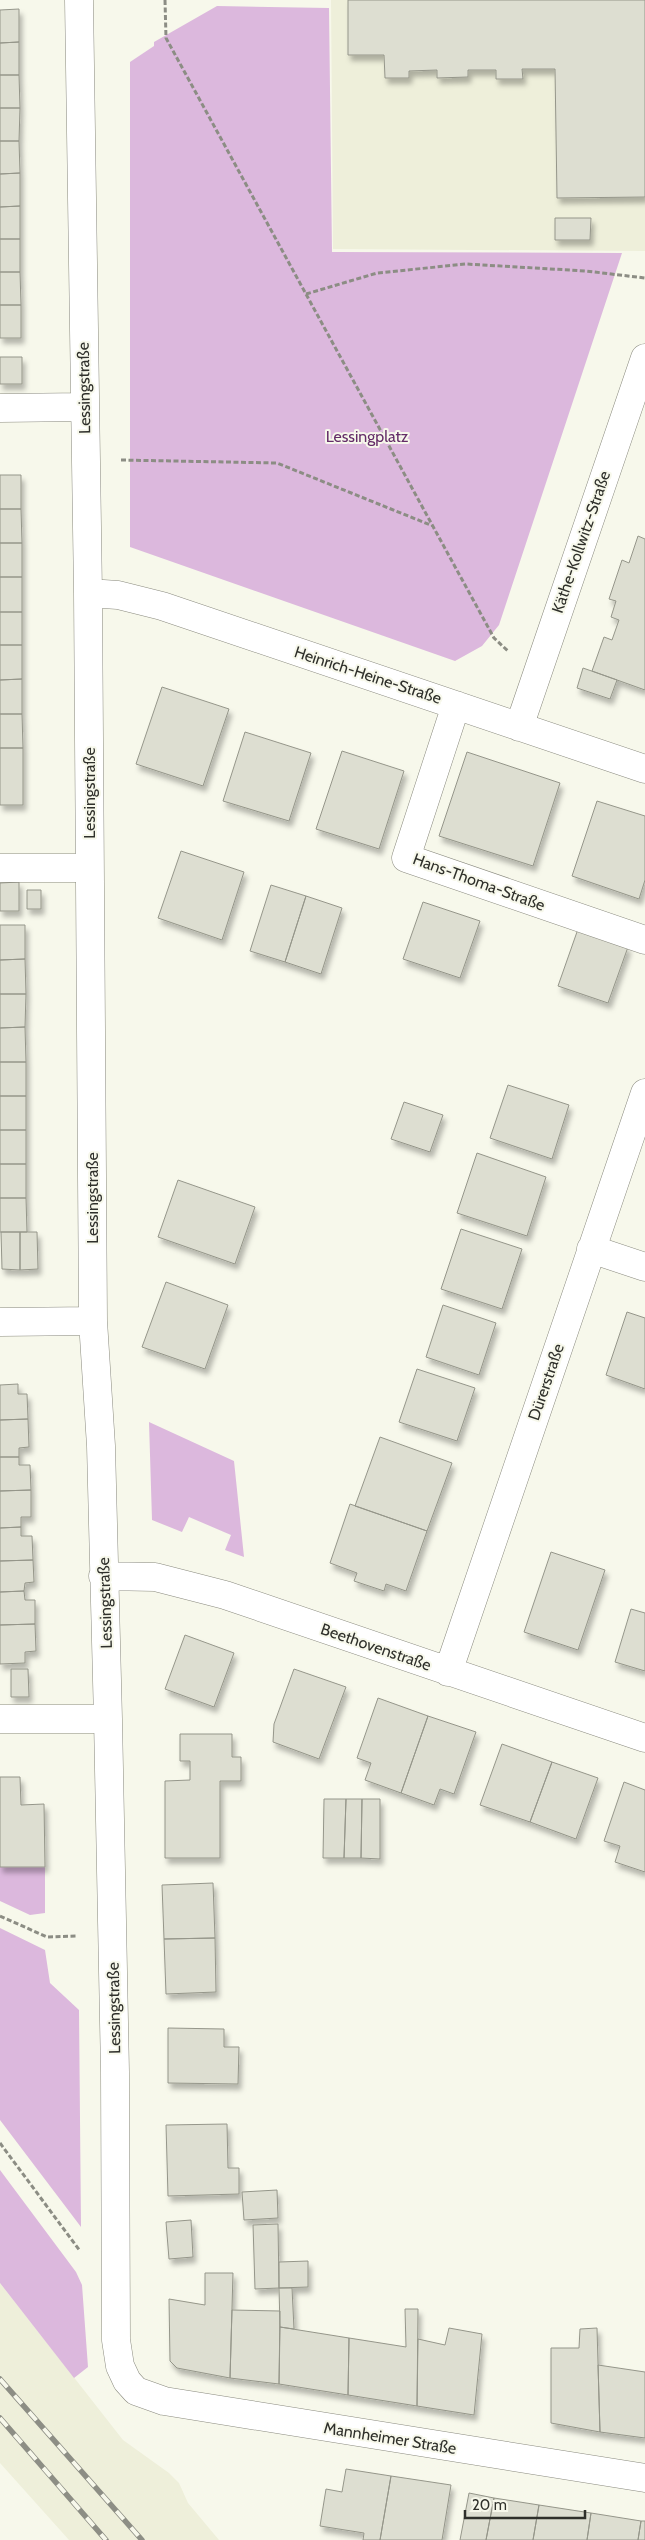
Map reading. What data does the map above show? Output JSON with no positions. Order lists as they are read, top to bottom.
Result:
{
  "streets": {
    "street": [
      "Lessingstraße",
      "Käthe-Kollwitz-Straße",
      "Heinrich-Heine-Straße",
      "Hans-Thoma-Straße",
      "Dürerstraße",
      "Beethovenstraße",
      "Mannheimer Straße"
    ]
  },
  "crossings": [
    ["Lessingstraße", "Heinrich-Heine-Straße"],
    ["Lessingstraße", "Beethovenstraße"],
    ["Lessingstraße", "Mannheimer Straße"],
    ["Käthe-Kollwitz-Straße", "Heinrich-Heine-Straße"],
    ["Heinrich-Heine-Straße", "Hans-Thoma-Straße"],
    ["Dürerstraße", "Beethovenstraße"]
  ],
  "parks": ["Lessingplatz"],
  "scale_bar": "20 m"
}
